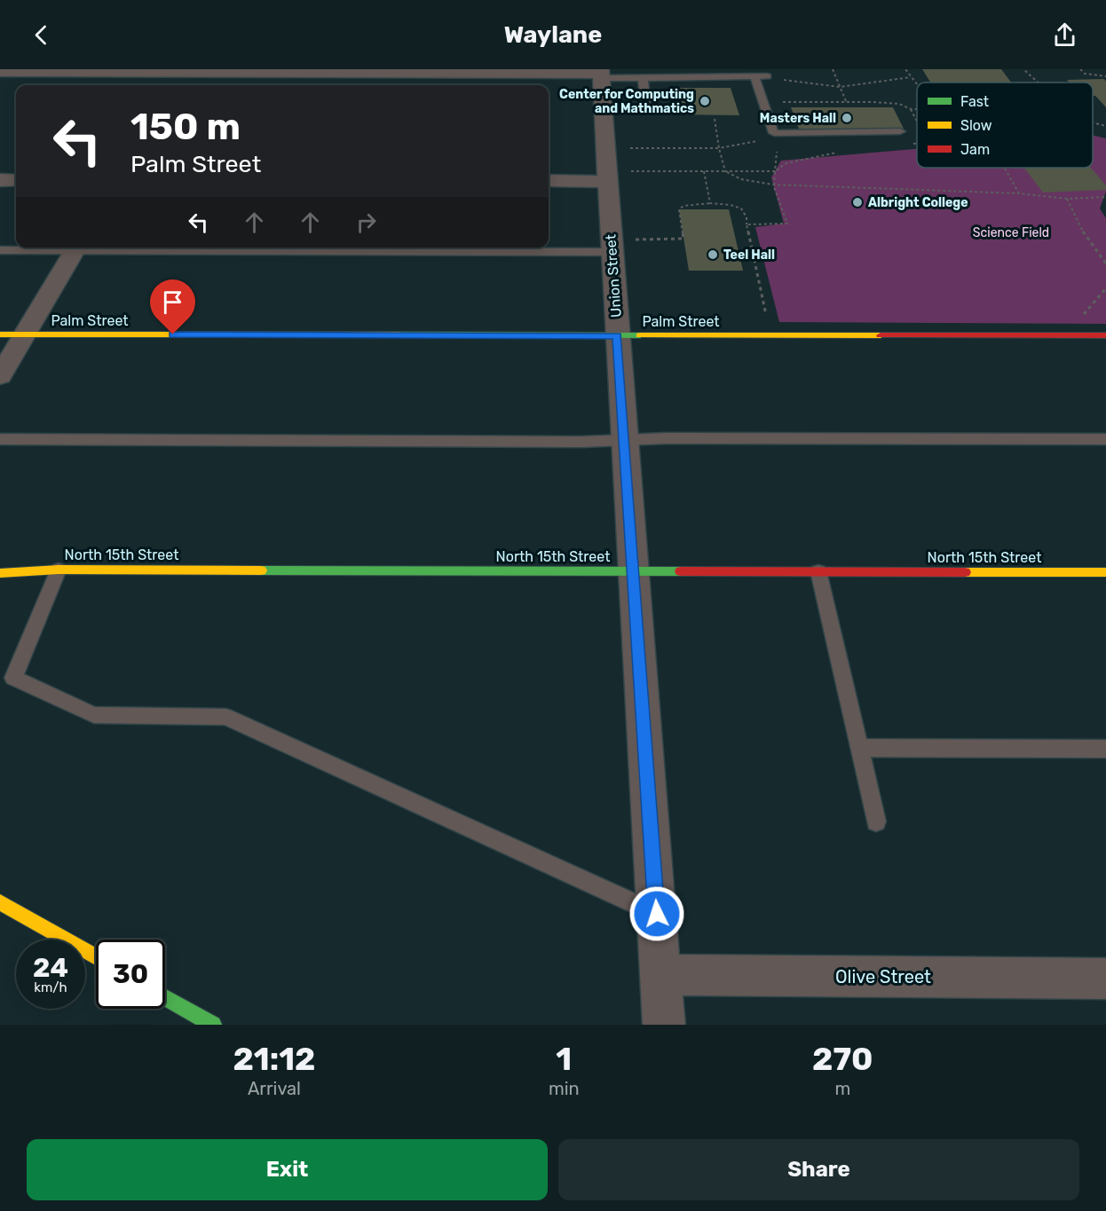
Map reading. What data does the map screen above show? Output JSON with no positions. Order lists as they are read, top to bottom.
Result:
{
  "streets": {
    "street": [
      "Union Street",
      "Palm Street",
      "North 15th Street",
      "Olive Street"
    ]
  },
  "crossings": [
    ["Union Street", "Palm Street"],
    ["Union Street", "North 15th Street"],
    ["Union Street", "Olive Street"]
  ],
  "parks": ["Science Field"],
  "places": [
    "Center for Computing and Mathmatics",
    "Masters Hall",
    "Albright College",
    "Teel Hall"
  ],
  "legend": ["Fast", "Slow", "Jam"],
  "page": {
    "header": "Waylane",
    "turn": ["150 m", "Palm Street"],
    "speed": "24 km/h",
    "limit": "30",
    "eta": [
      "21:12",
      "Arrival",
      "1",
      "min",
      "270",
      "m"
    ],
    "buttons": ["Exit", "Share"]
  }
}
